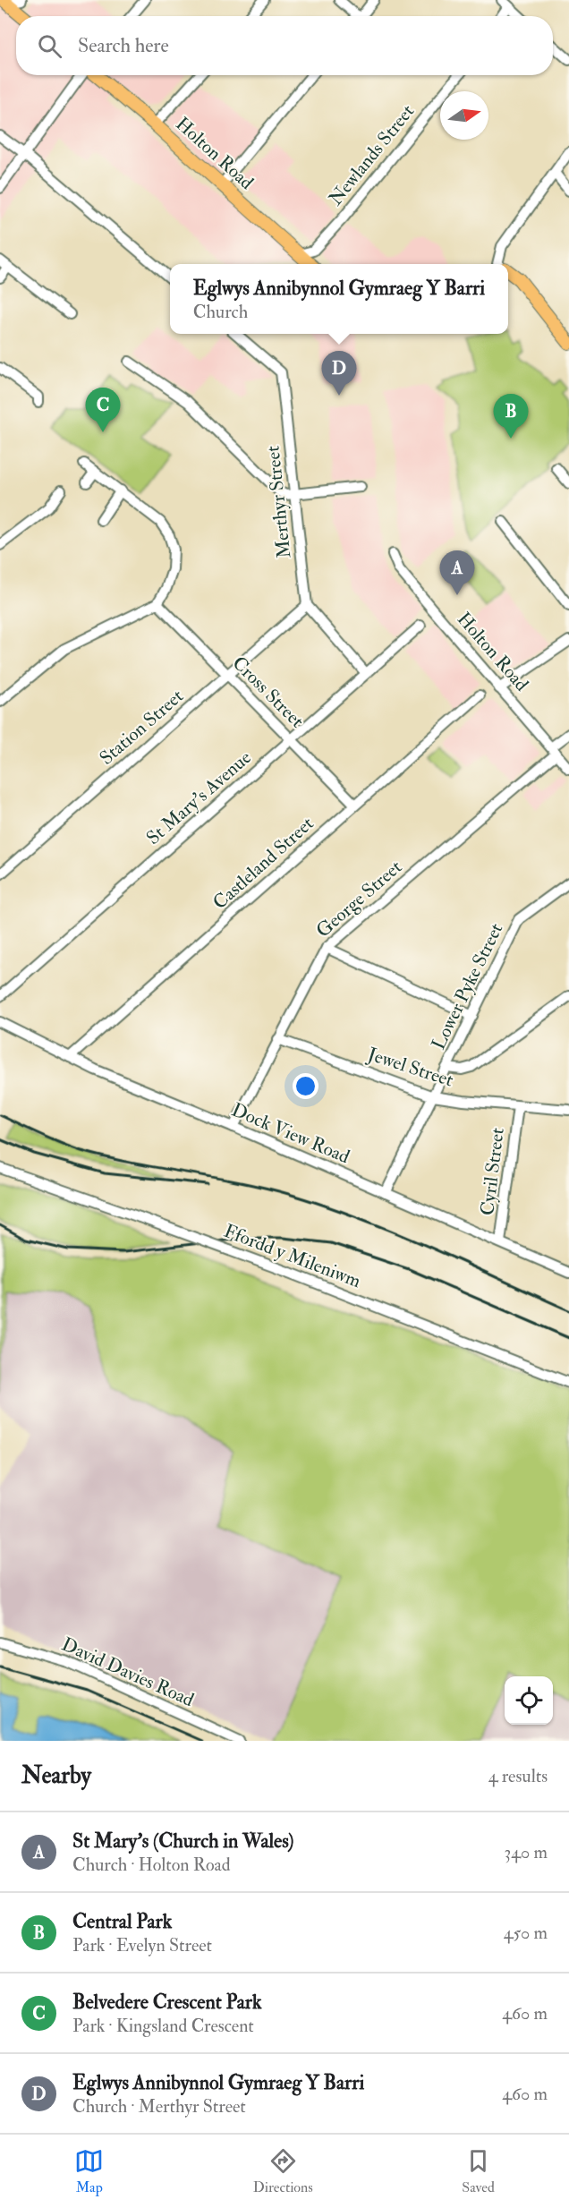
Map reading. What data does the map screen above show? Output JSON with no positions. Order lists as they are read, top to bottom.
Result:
{
  "streets": {
    "main road": ["Holton Road"],
    "street": [
      "Newlands Street",
      "Merthyr Street",
      "Cross Street",
      "Station Street",
      "St Mary's Avenue",
      "Castleland Street",
      "George Street",
      "Lower Pyke Street",
      "Jewel Street",
      "Dock View Road",
      "Cyril Street",
      "Ffordd y Mileniwm",
      "David Davies Road"
    ]
  },
  "crossings": [
    ["Holton Road", "Newlands Street"],
    ["Holton Road", "George Street"],
    ["Merthyr Street", "Station Street"],
    ["Cross Street", "Station Street"],
    ["Cross Street", "St Mary's Avenue"],
    ["Cross Street", "Castleland Street"],
    ["Castleland Street", "Dock View Road"],
    ["George Street", "Jewel Street"],
    ["George Street", "Dock View Road"],
    ["Lower Pyke Street", "Jewel Street"],
    ["Lower Pyke Street", "Dock View Road"],
    ["Jewel Street", "Cyril Street"],
    ["Dock View Road", "Cyril Street"]
  ],
  "north": "right",
  "page": {
    "search": "Search here",
    "popup": ["Eglwys Annibynnol Gymraeg Y Barri", "Church"],
    "pins": [
      "D",
      "C",
      "B",
      "A"
    ],
    "heading": ["Nearby", "4 results"],
    "list": [
      {
        "mark": "A",
        "name": "St Mary's (Church in Wales)",
        "note": "Church · Holton Road",
        "value": "340 m"
      },
      {
        "mark": "B",
        "name": "Central Park",
        "note": "Park · Evelyn Street",
        "value": "450 m"
      },
      {
        "mark": "C",
        "name": "Belvedere Crescent Park",
        "note": "Park · Kingsland Crescent",
        "value": "460 m"
      },
      {
        "mark": "D",
        "name": "Eglwys Annibynnol Gymraeg Y Barri",
        "note": "Church · Merthyr Street",
        "value": "460 m"
      }
    ],
    "nav": ["Map", "Directions", "Saved"]
  }
}
